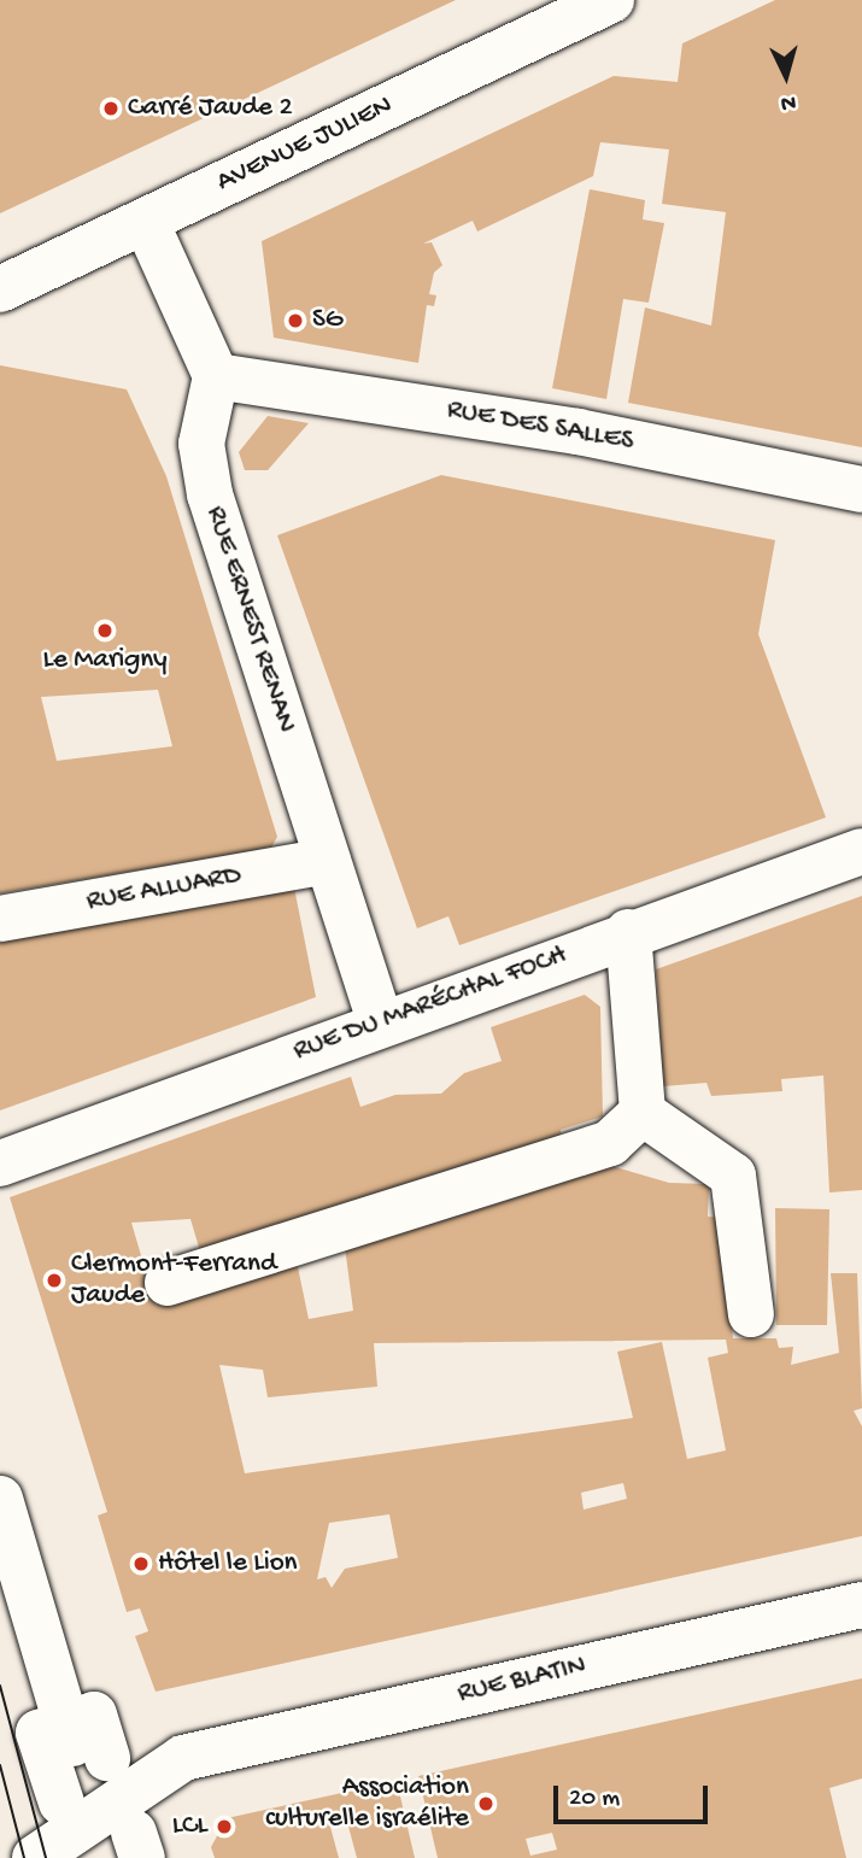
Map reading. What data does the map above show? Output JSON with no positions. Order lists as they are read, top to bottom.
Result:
{
  "streets": {
    "street": [
      "AVENUE JULIEN",
      "RUE DES SALLES",
      "RUE ERNEST RENAN",
      "RUE ALLUARD",
      "RUE DU MARÉCHAL FOCH",
      "RUE BLATIN"
    ]
  },
  "crossings": [
    ["RUE DES SALLES", "RUE ERNEST RENAN"],
    ["RUE ERNEST RENAN", "RUE ALLUARD"],
    ["RUE ERNEST RENAN", "RUE DU MARÉCHAL FOCH"]
  ],
  "places": [
    "Carré Jaude 2",
    "SG",
    "Le Marigny",
    "Clermont-Ferrand Jaude",
    "Hôtel le Lion",
    "Association culturelle israélite",
    "LCL"
  ],
  "scale_bar": "20 m",
  "north": "bottom"
}
